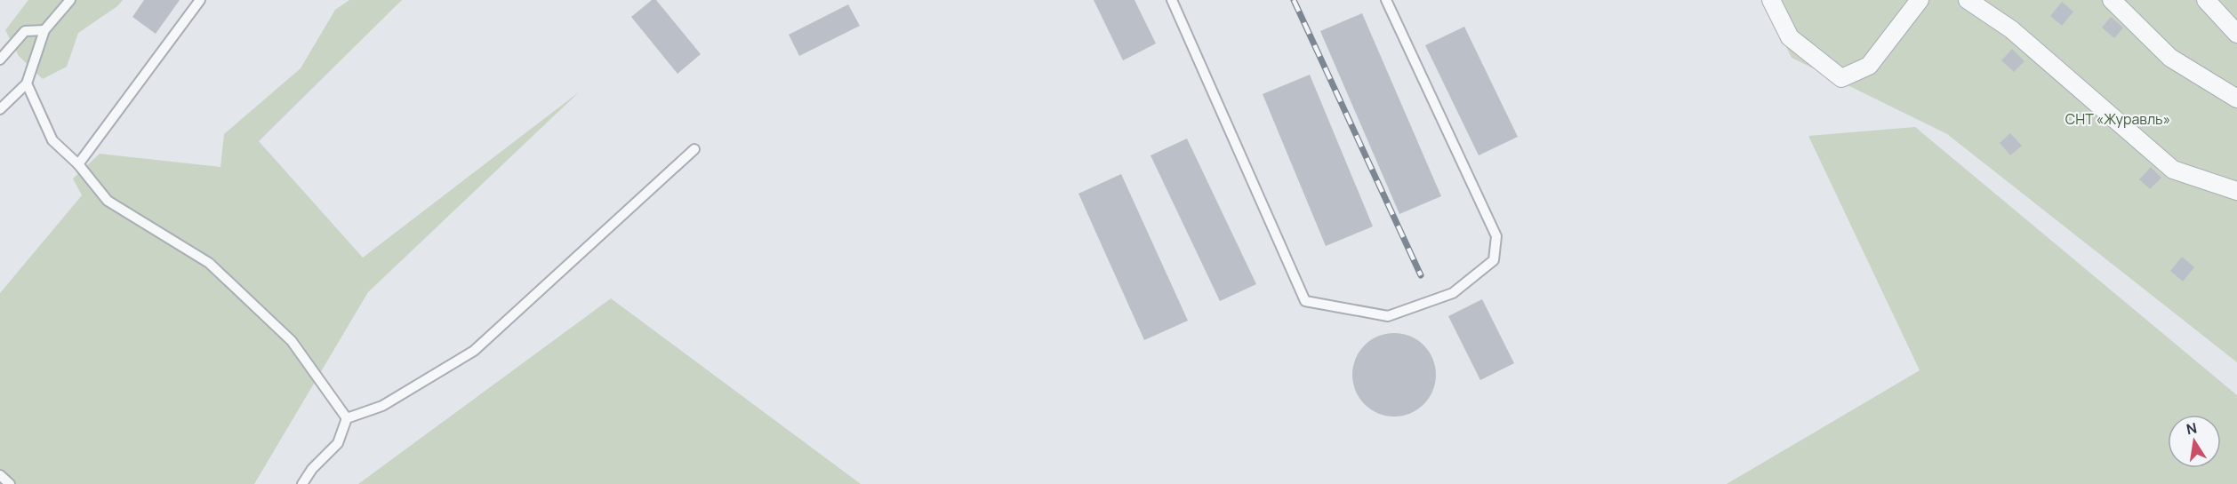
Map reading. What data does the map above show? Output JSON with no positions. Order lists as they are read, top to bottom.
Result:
{
  "parks": ["СНТ «Журавль»"],
  "north": "top"
}
